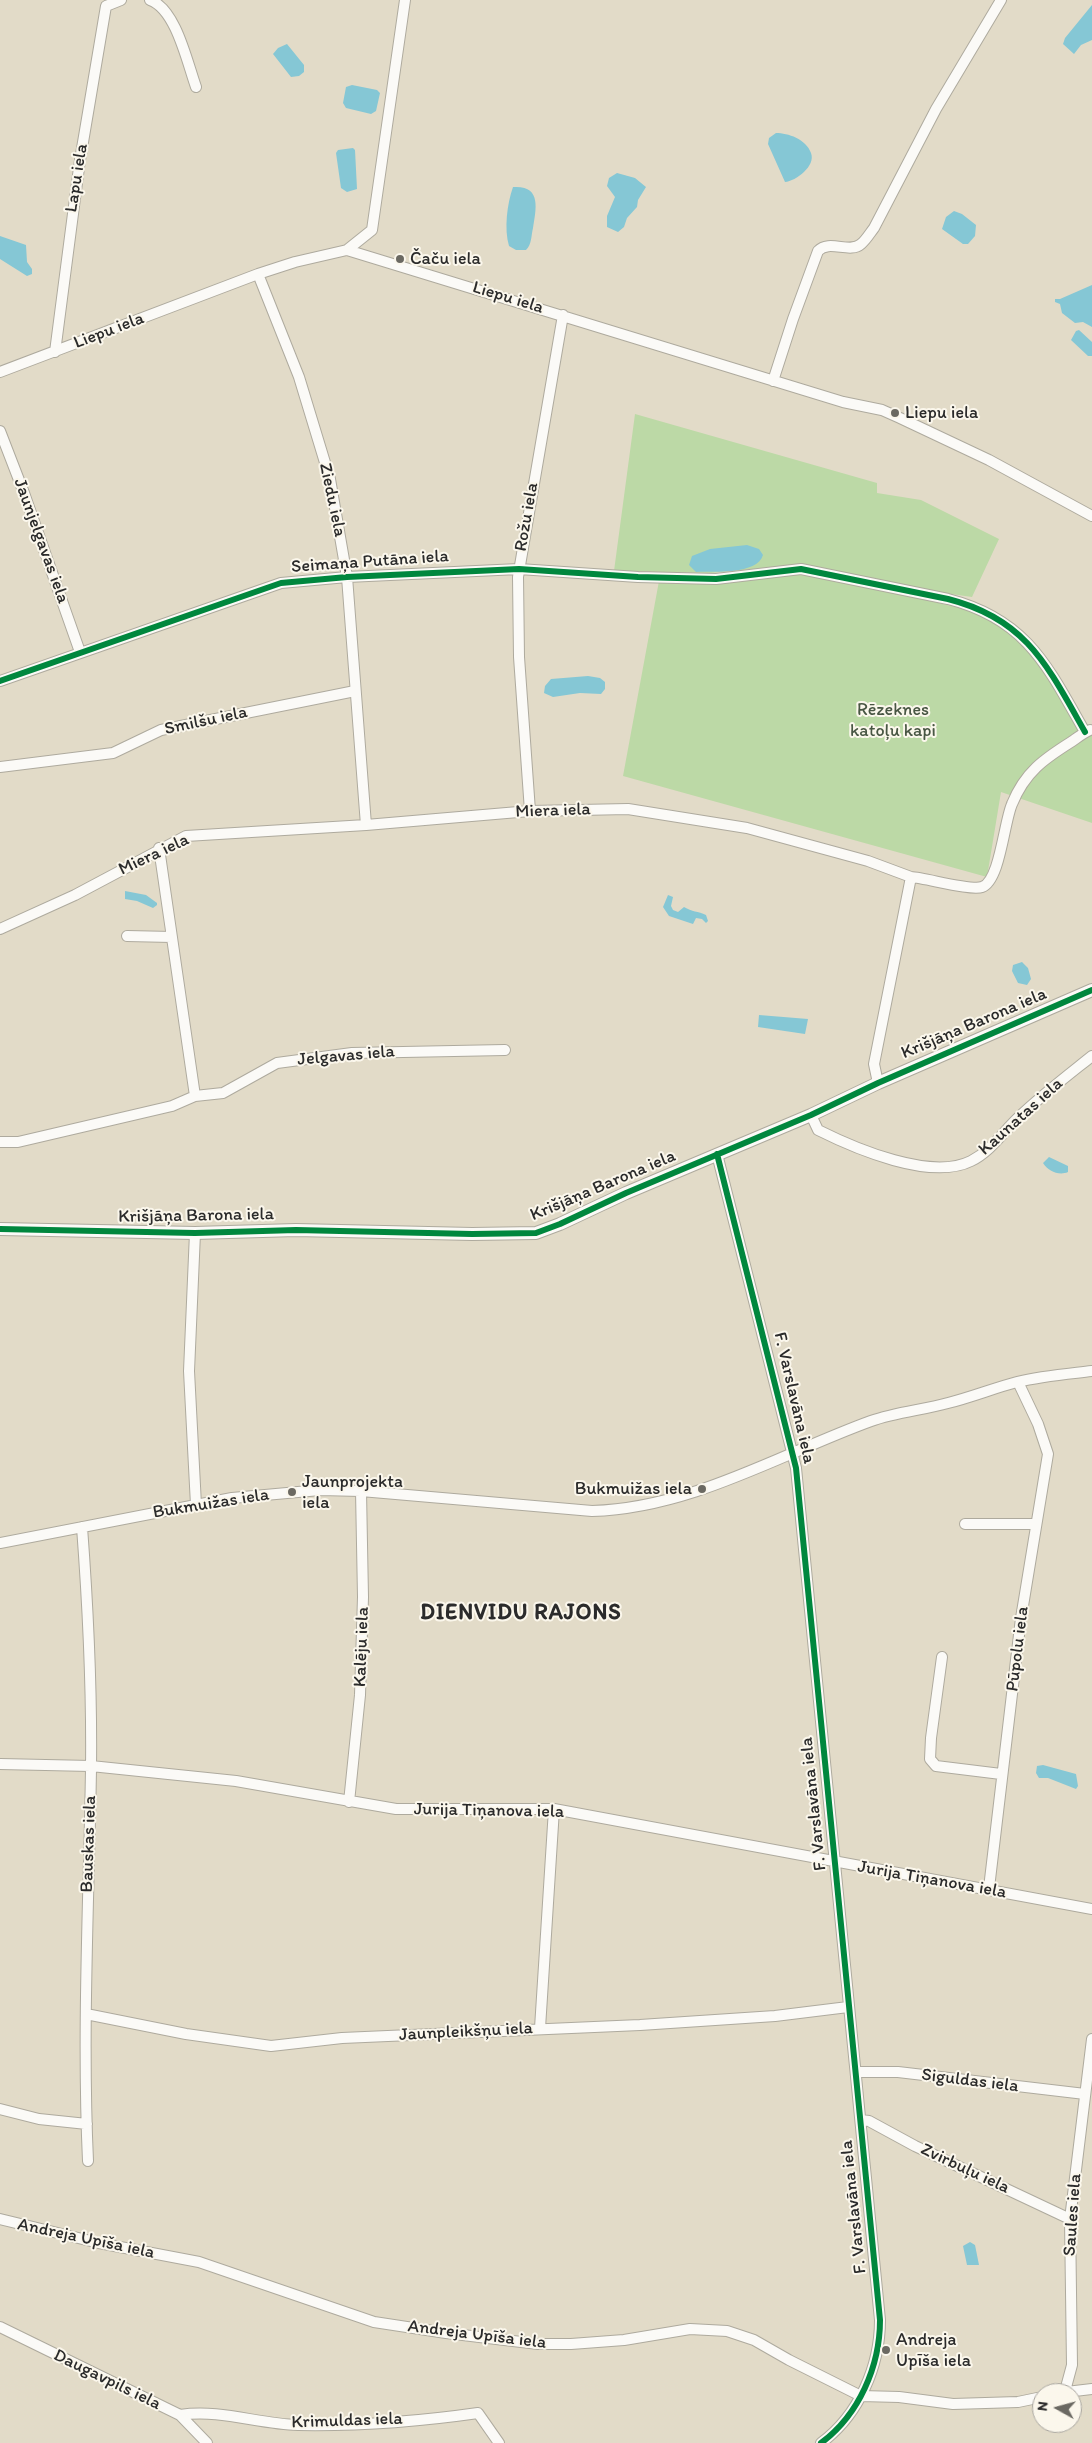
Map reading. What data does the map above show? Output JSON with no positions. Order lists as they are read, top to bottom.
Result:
{
  "streets": {
    "main road": ["Krišjāņa Barona iela"],
    "street": [
      "Lapu iela",
      "Liepu iela",
      "Ziedu iela",
      "Rožu iela",
      "Jaunjelgavas iela",
      "Seimaņa Putāna iela",
      "Smilšu iela",
      "Miera iela",
      "Jelgavas iela",
      "Kaunatas iela",
      "F. Varslavāna iela",
      "Bukmuižas iela",
      "Kalēju iela",
      "Pūpolu iela",
      "Jurija Tiņanova iela",
      "Bauskas iela",
      "Jaunpleikšņu iela",
      "Siguldas iela",
      "Zvirbuļu iela",
      "Saules iela",
      "Andreja Upīša iela",
      "Daugavpils iela",
      "Krimuldas iela"
    ]
  },
  "crossings": [
    ["Lapu iela", "Liepu iela"],
    ["Liepu iela", "Ziedu iela"],
    ["Liepu iela", "Rožu iela"],
    ["Ziedu iela", "Seimaņa Putāna iela"],
    ["Ziedu iela", "Smilšu iela"],
    ["Ziedu iela", "Miera iela"],
    ["Rožu iela", "Seimaņa Putāna iela"],
    ["Rožu iela", "Miera iela"],
    ["Jaunjelgavas iela", "Seimaņa Putāna iela"],
    ["Seimaņa Putāna iela", "Miera iela"],
    ["Krišjāņa Barona iela", "Kaunatas iela"],
    ["Krišjāņa Barona iela", "F. Varslavāna iela"],
    ["F. Varslavāna iela", "Bukmuižas iela"],
    ["F. Varslavāna iela", "Jurija Tiņanova iela"],
    ["F. Varslavāna iela", "Jaunpleikšņu iela"],
    ["F. Varslavāna iela", "Siguldas iela"],
    ["F. Varslavāna iela", "Zvirbuļu iela"],
    ["F. Varslavāna iela", "Andreja Upīša iela"],
    ["Bukmuižas iela", "Kalēju iela"],
    ["Bukmuižas iela", "Pūpolu iela"],
    ["Bukmuižas iela", "Bauskas iela"],
    ["Kalēju iela", "Jurija Tiņanova iela"],
    ["Pūpolu iela", "Jurija Tiņanova iela"],
    ["Jurija Tiņanova iela", "Bauskas iela"],
    ["Bauskas iela", "Jaunpleikšņu iela"],
    ["Siguldas iela", "Saules iela"],
    ["Zvirbuļu iela", "Saules iela"],
    ["Daugavpils iela", "Krimuldas iela"]
  ],
  "districts": ["DIENVIDU RAJONS"],
  "parks": ["Rēzeknes katoļu kapi"],
  "places": [
    "Čaču iela",
    "Liepu iela",
    "Bukmuižas iela",
    "Jaunprojekta iela",
    "Andreja Upīša iela"
  ],
  "north": "left"
}
